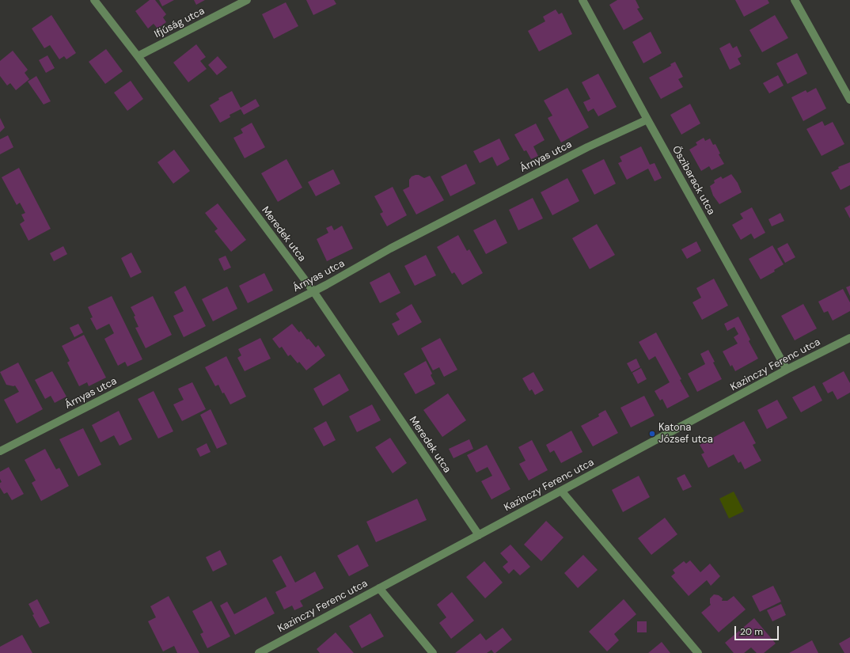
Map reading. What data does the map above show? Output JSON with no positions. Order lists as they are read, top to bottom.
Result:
{
  "streets": {
    "street": [
      "Ifjúság utca",
      "Árnyas utca",
      "Őszibarack utca",
      "Meredek utca",
      "Kazinczy Ferenc utca"
    ]
  },
  "crossings": [
    ["Ifjúság utca", "Meredek utca"],
    ["Árnyas utca", "Őszibarack utca"],
    ["Árnyas utca", "Meredek utca"],
    ["Őszibarack utca", "Kazinczy Ferenc utca"],
    ["Meredek utca", "Kazinczy Ferenc utca"]
  ],
  "places": ["Katona József utca"],
  "scale_bar": "20 m"
}
